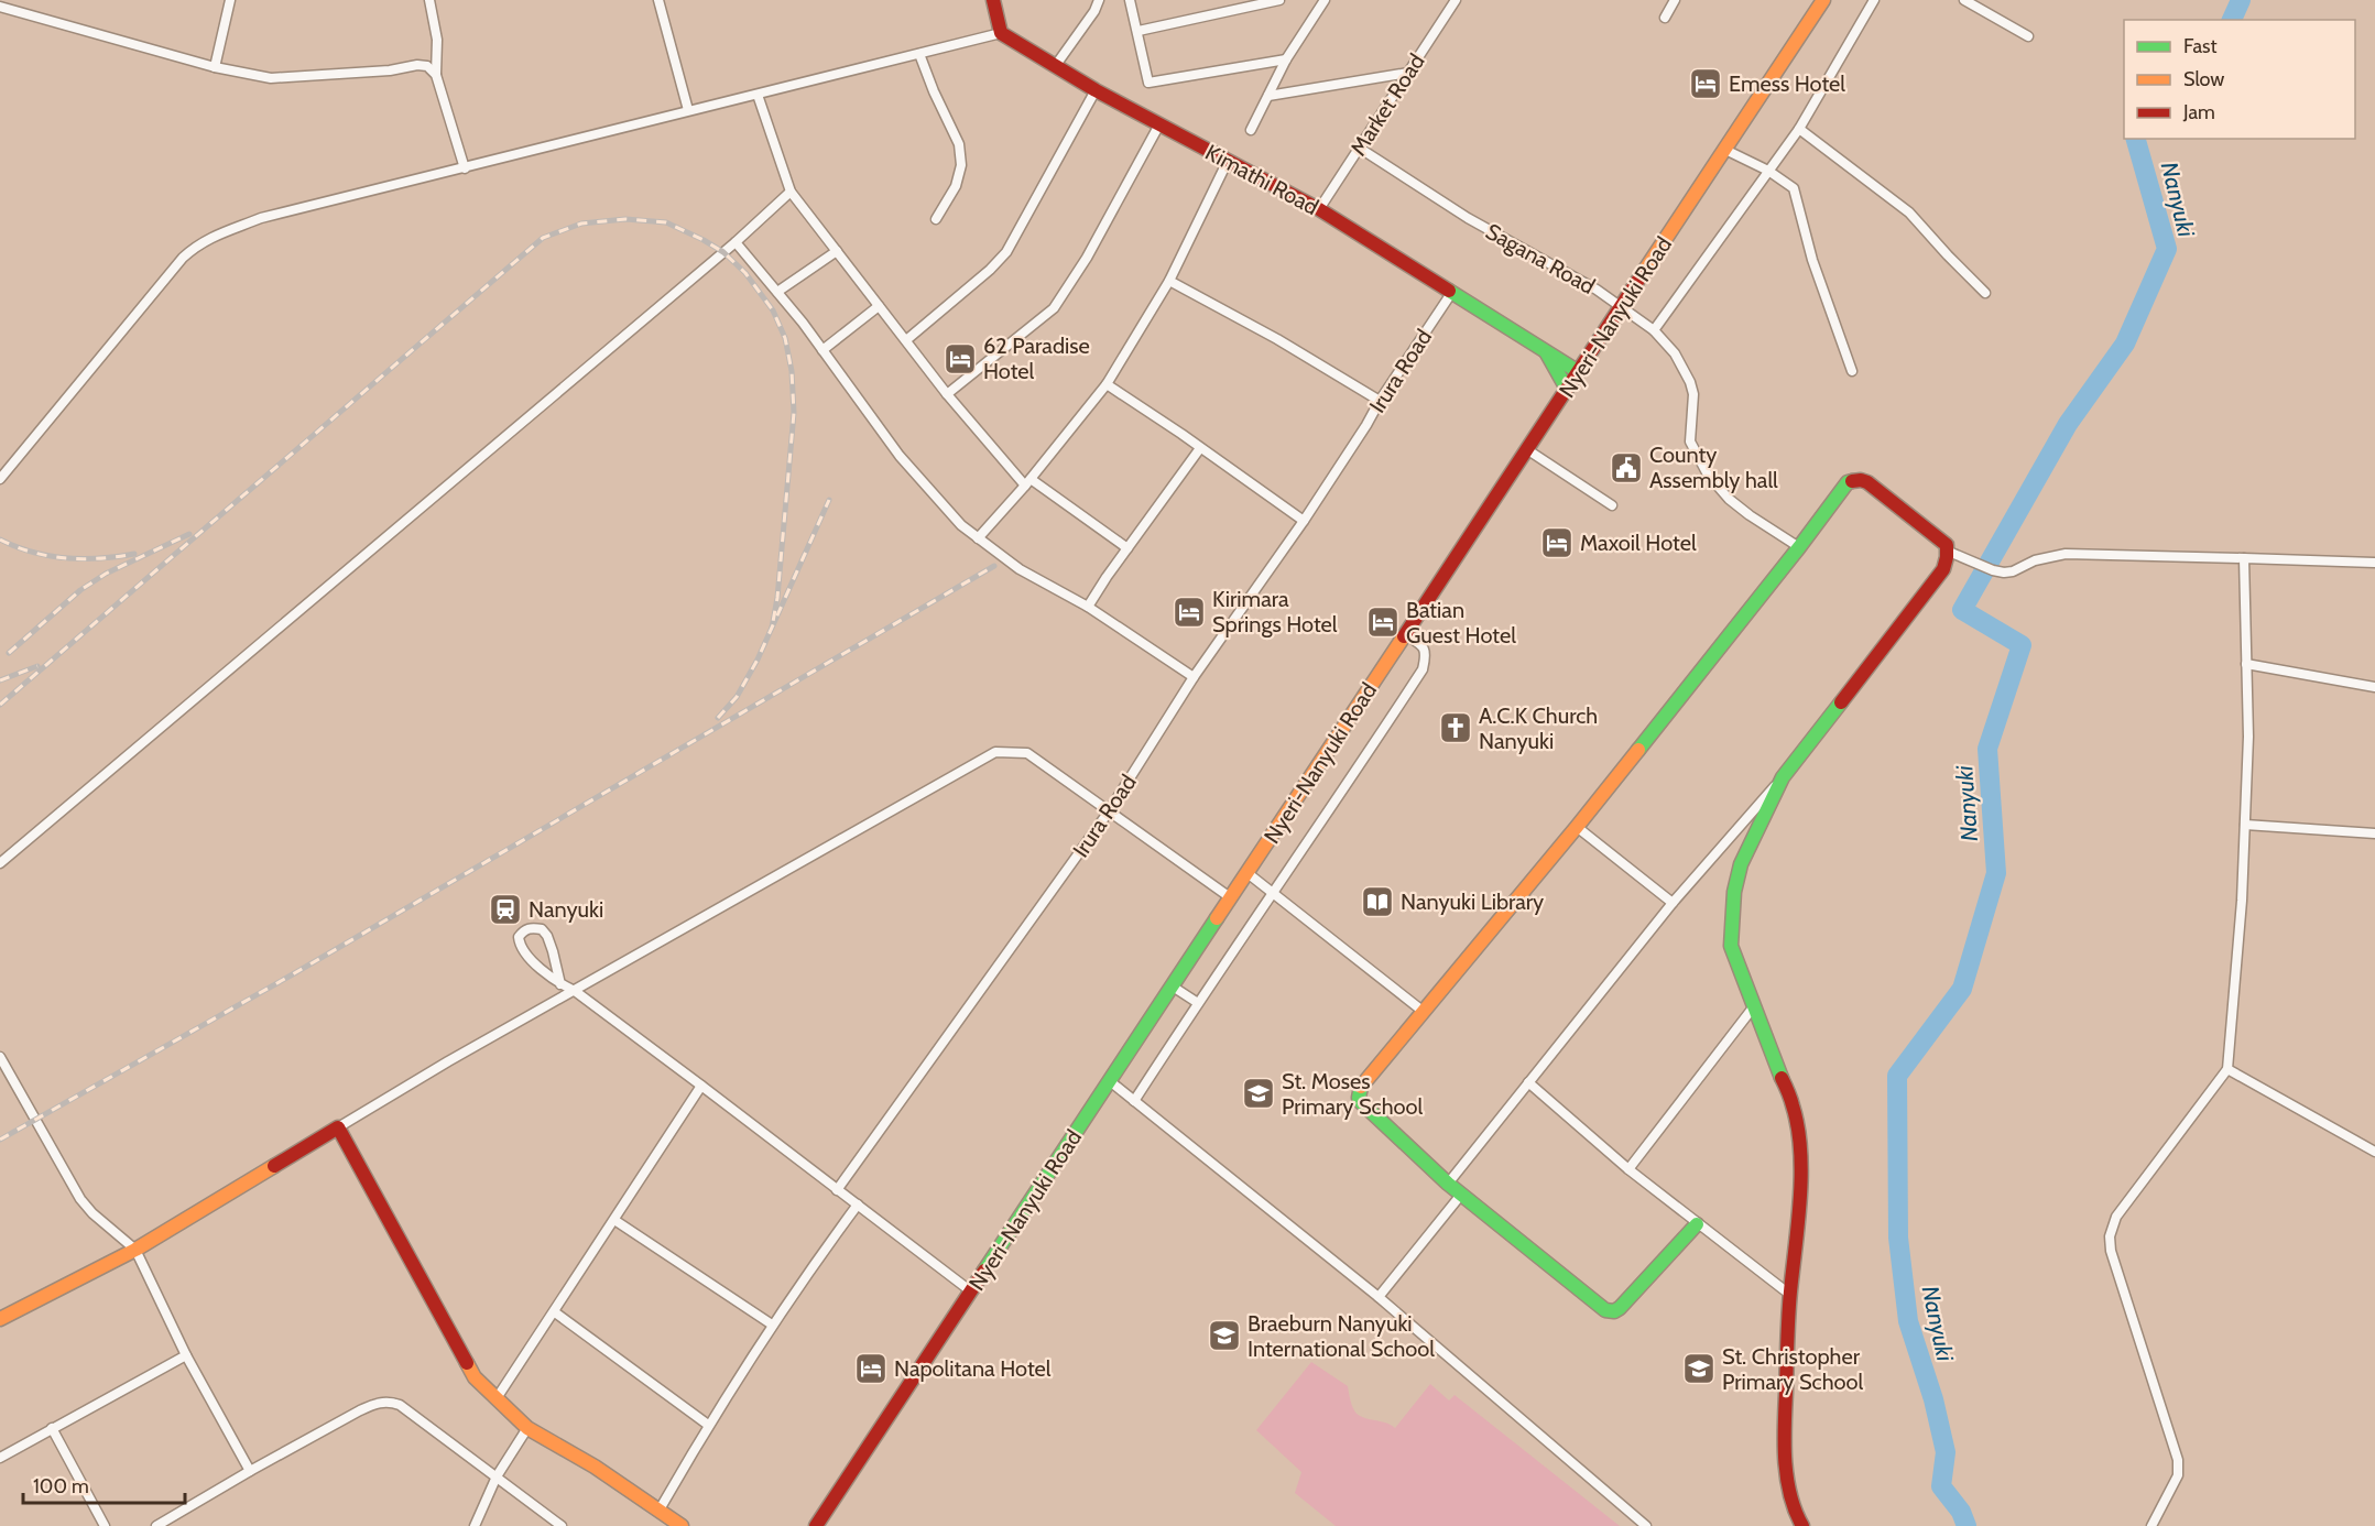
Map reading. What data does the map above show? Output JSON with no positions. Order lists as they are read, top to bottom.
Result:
{
  "streets": {
    "main road": ["Kimathi Road", "Nyeri-Nanyuki Road"],
    "street": ["Market Road", "Sagana Road", "Irura Road"]
  },
  "crossings": [
    ["Market Road", "Kimathi Road"],
    ["Market Road", "Sagana Road"],
    ["Kimathi Road", "Nyeri-Nanyuki Road"],
    ["Kimathi Road", "Irura Road"],
    ["Sagana Road", "Nyeri-Nanyuki Road"]
  ],
  "water": ["Nanyuki"],
  "places": {
    "hotel": [
      "Emess Hotel",
      "62 Paradise Hotel",
      "Maxoil Hotel",
      "Kirimara Springs Hotel",
      "Batian Guest Hotel",
      "Napolitana Hotel"
    ],
    "public building": ["County Assembly hall"],
    "church": ["A.C.K Church Nanyuki"],
    "library": ["Nanyuki Library"],
    "station": ["Nanyuki"],
    "school or university": ["St. Moses Primary School", "Braeburn Nanyuki International School", "St. Christopher Primary School"]
  },
  "legend": ["Fast", "Slow", "Jam"],
  "scale_bar": "100 m"
}
